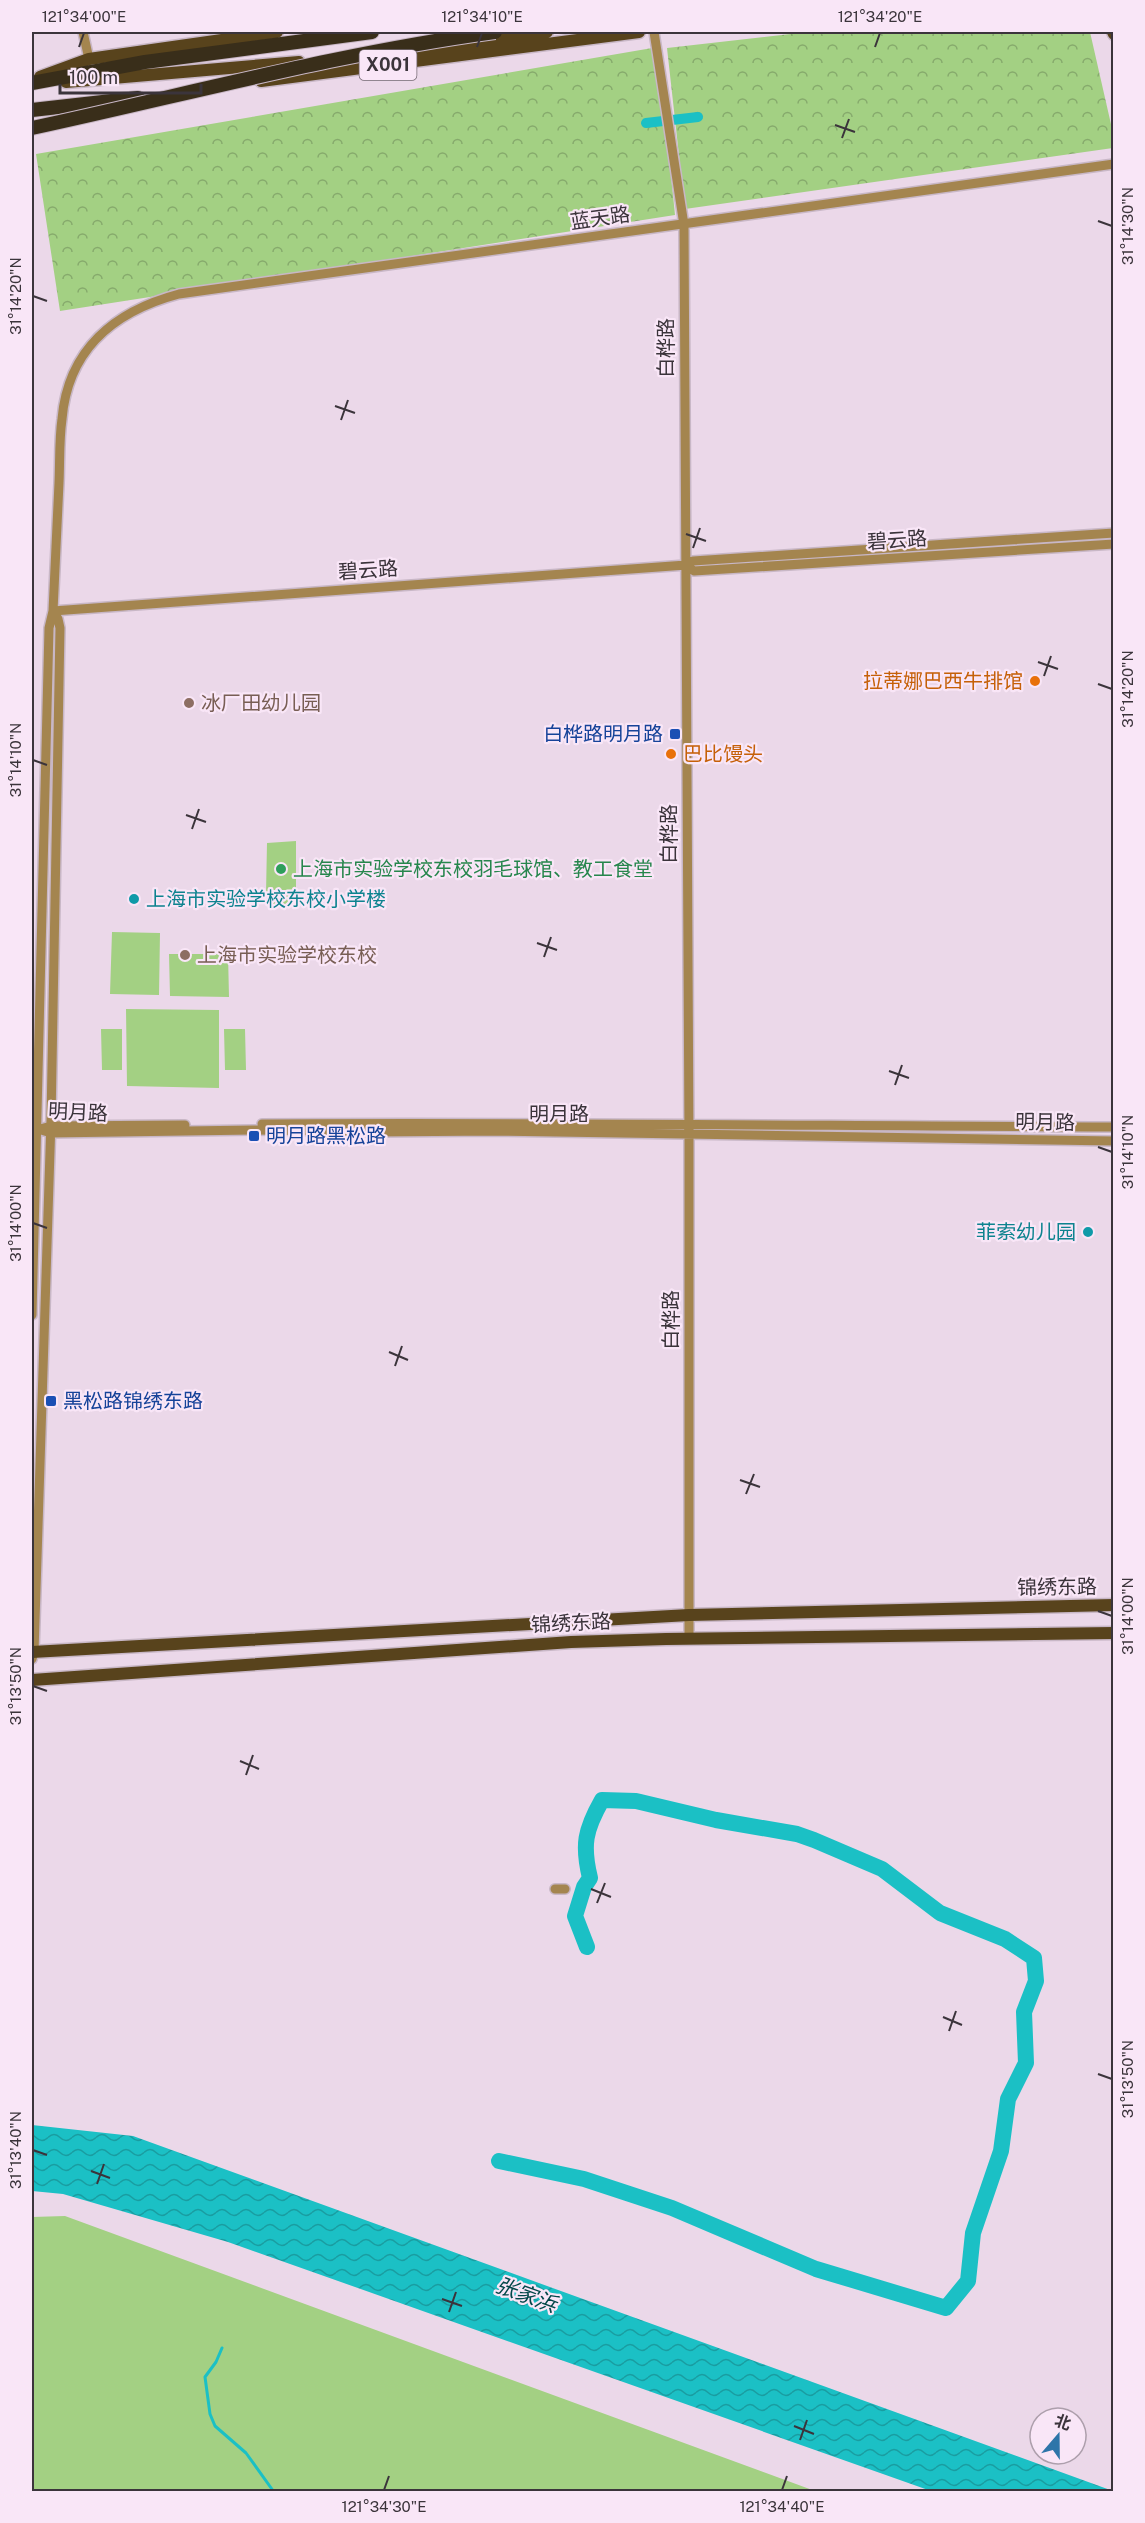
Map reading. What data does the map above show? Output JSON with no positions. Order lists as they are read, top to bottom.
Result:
{
  "streets": {
    "highway": ["X001"],
    "main road": ["锦绣东路"],
    "street": [
      "蓝天路",
      "白桦路",
      "碧云路",
      "明月路"
    ]
  },
  "crossings": [
    ["蓝天路", "白桦路"],
    ["蓝天路", "碧云路"],
    ["白桦路", "碧云路"],
    ["白桦路", "明月路"],
    ["白桦路", "锦绣东路"]
  ],
  "water": ["张家浜"],
  "places": {
    "other": [
      "拉蒂娜巴西牛排馆",
      "冰厂田幼儿园",
      "巴比馒头",
      "上海市实验学校东校羽毛球馆、教工食堂",
      "上海市实验学校东校小学楼",
      "上海市实验学校东校",
      "菲索幼儿园"
    ],
    "transit": ["白桦路明月路", "明月路黑松路", "黑松路锦绣东路"]
  },
  "scale_bar": "100 m",
  "north": "top",
  "coordinates": [
    "121°34'00\"E",
    "121°34'10\"E",
    "121°34'20\"E",
    "31°14'30\"N",
    "31°14'20\"N",
    "31°14'10\"N",
    "31°14'00\"N",
    "31°13'50\"N",
    "31°13'40\"N",
    "121°34'30\"E",
    "121°34'40\"E"
  ]
}
